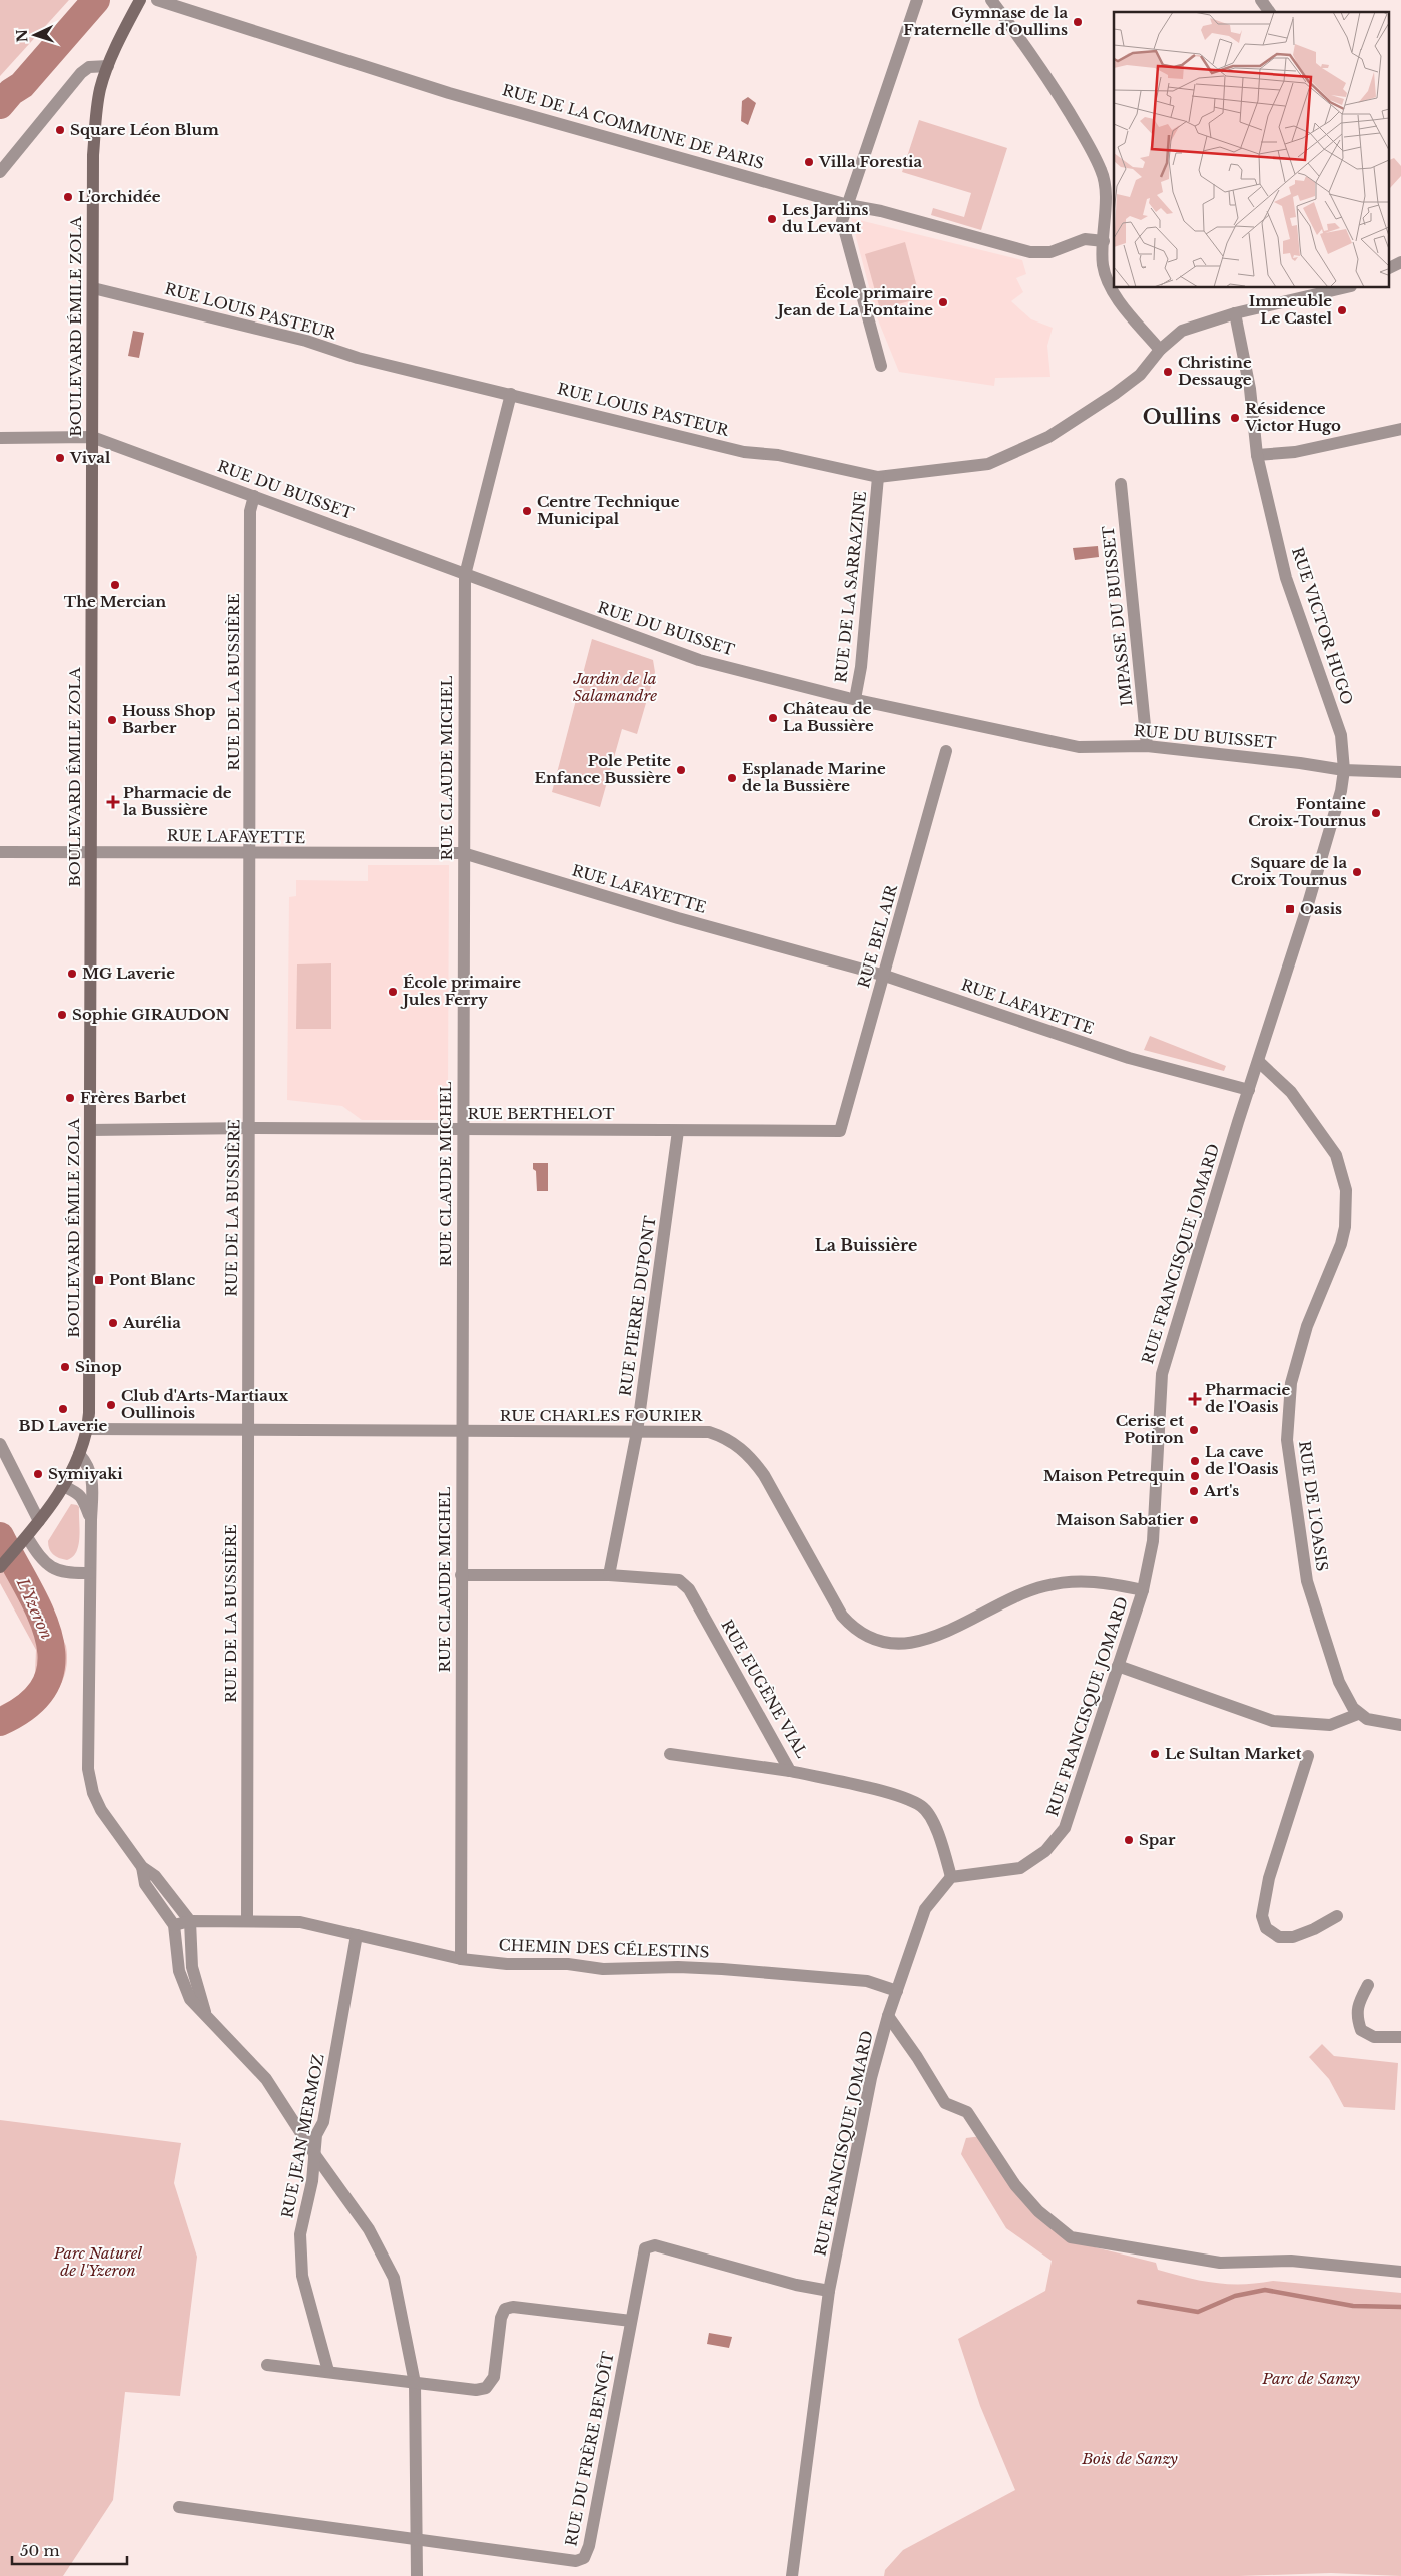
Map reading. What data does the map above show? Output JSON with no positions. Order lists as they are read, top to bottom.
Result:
{
  "streets": {
    "main road": ["BOULEVARD ÉMILE ZOLA"],
    "street": [
      "RUE DE LA COMMUNE DE PARIS",
      "RUE LOUIS PASTEUR",
      "RUE DU BUISSET",
      "RUE DE LA SARRAZINE",
      "IMPASSE DU BUISSET",
      "RUE VICTOR HUGO",
      "RUE DE LA BUSSIÈRE",
      "RUE CLAUDE MICHEL",
      "RUE LAFAYETTE",
      "RUE BEL AIR",
      "RUE BERTHELOT",
      "RUE FRANCISQUE JOMARD",
      "RUE PIERRE DUPONT",
      "RUE CHARLES FOURIER",
      "RUE DE L'OASIS",
      "RUE EUGÈNE VIAL",
      "CHEMIN DES CÉLESTINS",
      "RUE JEAN MERMOZ",
      "RUE DU FRÈRE BENOÎT"
    ]
  },
  "crossings": [
    ["RUE LOUIS PASTEUR", "BOULEVARD ÉMILE ZOLA"],
    ["RUE LOUIS PASTEUR", "RUE DE LA SARRAZINE"],
    ["RUE LOUIS PASTEUR", "RUE VICTOR HUGO"],
    ["RUE LOUIS PASTEUR", "RUE CLAUDE MICHEL"],
    ["BOULEVARD ÉMILE ZOLA", "RUE DU BUISSET"],
    ["BOULEVARD ÉMILE ZOLA", "RUE LAFAYETTE"],
    ["BOULEVARD ÉMILE ZOLA", "RUE BERTHELOT"],
    ["BOULEVARD ÉMILE ZOLA", "RUE CHARLES FOURIER"],
    ["RUE DU BUISSET", "RUE DE LA SARRAZINE"],
    ["RUE DU BUISSET", "IMPASSE DU BUISSET"],
    ["RUE DU BUISSET", "RUE VICTOR HUGO"],
    ["RUE DU BUISSET", "RUE DE LA BUSSIÈRE"],
    ["RUE DU BUISSET", "RUE CLAUDE MICHEL"],
    ["RUE DU BUISSET", "RUE FRANCISQUE JOMARD"],
    ["RUE VICTOR HUGO", "RUE FRANCISQUE JOMARD"],
    ["RUE DE LA BUSSIÈRE", "RUE LAFAYETTE"],
    ["RUE DE LA BUSSIÈRE", "RUE BERTHELOT"],
    ["RUE DE LA BUSSIÈRE", "RUE CHARLES FOURIER"],
    ["RUE DE LA BUSSIÈRE", "CHEMIN DES CÉLESTINS"],
    ["RUE CLAUDE MICHEL", "RUE LAFAYETTE"],
    ["RUE CLAUDE MICHEL", "RUE BERTHELOT"],
    ["RUE CLAUDE MICHEL", "RUE CHARLES FOURIER"],
    ["RUE CLAUDE MICHEL", "CHEMIN DES CÉLESTINS"],
    ["RUE LAFAYETTE", "RUE BEL AIR"],
    ["RUE LAFAYETTE", "RUE FRANCISQUE JOMARD"],
    ["RUE BEL AIR", "RUE BERTHELOT"],
    ["RUE BERTHELOT", "RUE PIERRE DUPONT"],
    ["RUE FRANCISQUE JOMARD", "RUE CHARLES FOURIER"],
    ["RUE FRANCISQUE JOMARD", "RUE DE L'OASIS"],
    ["RUE FRANCISQUE JOMARD", "RUE EUGÈNE VIAL"],
    ["RUE FRANCISQUE JOMARD", "CHEMIN DES CÉLESTINS"],
    ["RUE FRANCISQUE JOMARD", "RUE DU FRÈRE BENOÎT"],
    ["RUE PIERRE DUPONT", "RUE CHARLES FOURIER"],
    ["RUE PIERRE DUPONT", "RUE EUGÈNE VIAL"],
    ["CHEMIN DES CÉLESTINS", "RUE JEAN MERMOZ"]
  ],
  "districts": ["Oullins", "La Buissière"],
  "water": ["L'Yzeron"],
  "parks": [
    "Jardin de la Salamandre",
    "Parc Naturel de l'Yzeron",
    "Parc de Sanzy",
    "Bois de Sanzy"
  ],
  "places": {
    "other": [
      "Gymnase de la Fraternelle d'Oullins",
      "Square Léon Blum",
      "Villa Forestia",
      "L'orchidée",
      "Les Jardins du Levant",
      "École primaire Jean de La Fontaine",
      "Immeuble Le Castel",
      "Christine Dessauge",
      "Résidence Victor Hugo",
      "Vival",
      "Centre Technique Municipal",
      "The Mercian",
      "Château de La Bussière",
      "Houss Shop Barber",
      "Pole Petite Enfance Bussière",
      "Esplanade Marine de la Bussière",
      "Fontaine Croix-Tournus",
      "Square de la Croix Tournus",
      "MG Laverie",
      "École primaire Jules Ferry",
      "Sophie GIRAUDON",
      "Frères Barbet",
      "Aurélia",
      "Sinop",
      "Club d'Arts-Martiaux Oullinois",
      "BD Laverie",
      "Cerise et Potiron",
      "La cave de l'Oasis",
      "Symiyaki",
      "Maison Petrequin",
      "Art's",
      "Maison Sabatier",
      "Le Sultan Market",
      "Spar"
    ],
    "health": ["Pharmacie de la Bussière", "Pharmacie de l'Oasis"],
    "transit": ["Oasis", "Pont Blanc"]
  },
  "scale_bar": "50 m",
  "north": "left"
}
